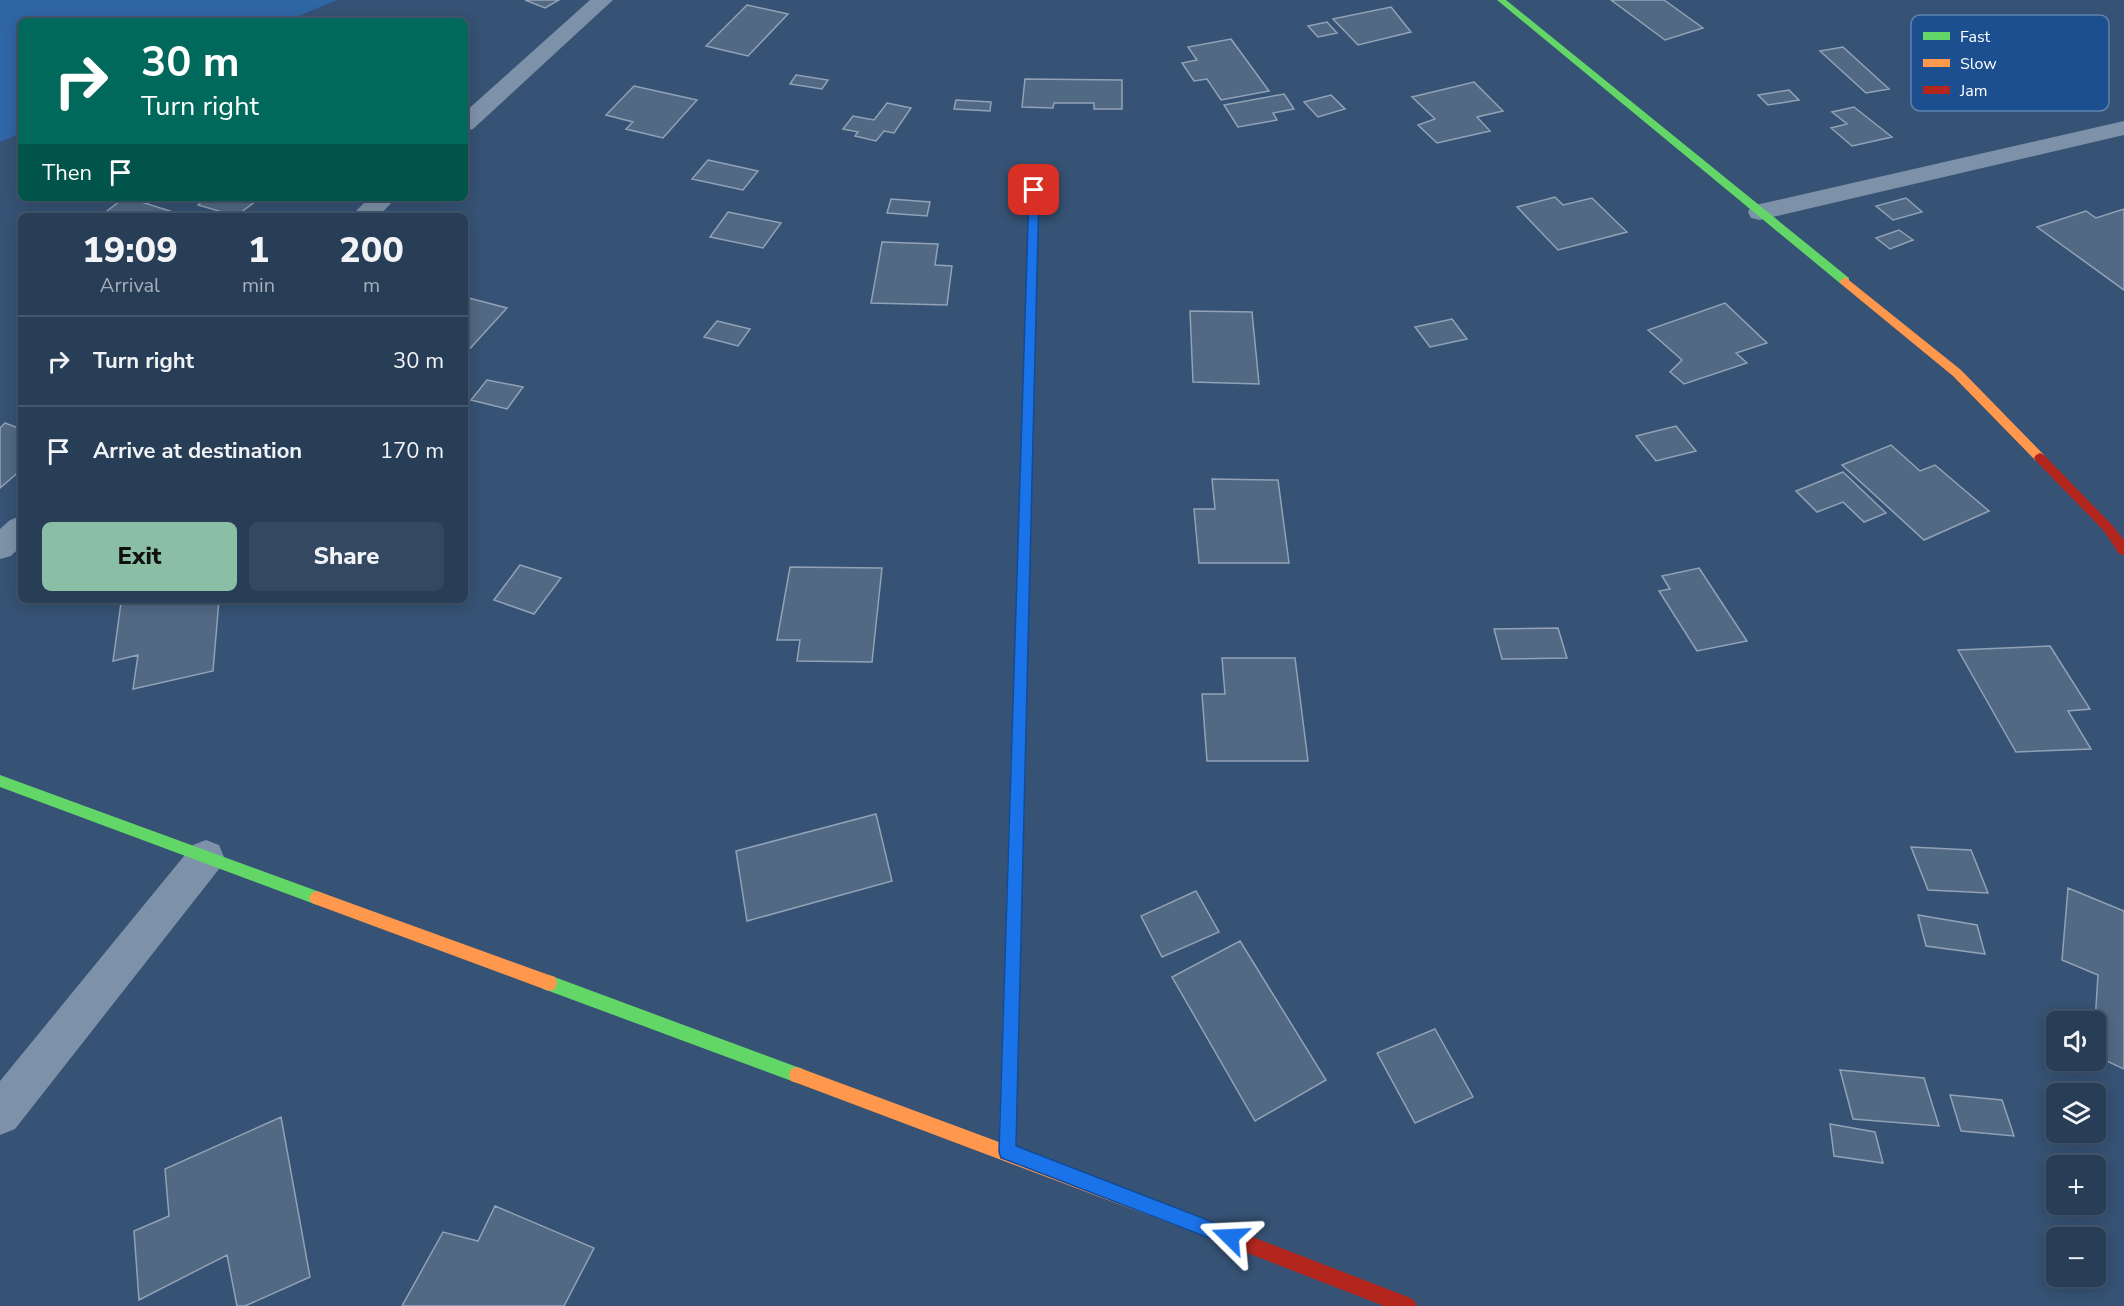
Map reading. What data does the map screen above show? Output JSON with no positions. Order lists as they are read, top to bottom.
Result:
{
  "legend": ["Fast", "Slow", "Jam"],
  "page": {
    "turn": ["30 m", "Turn right"],
    "then": "Then",
    "eta": [
      "19:09",
      "Arrival",
      "1",
      "min",
      "200",
      "m"
    ],
    "list": [
      {
        "name": "Turn right",
        "value": "30 m"
      },
      {
        "name": "Arrive at destination",
        "value": "170 m"
      }
    ],
    "buttons": ["Exit", "Share"],
    "map_buttons": ["+", "−"]
  }
}
